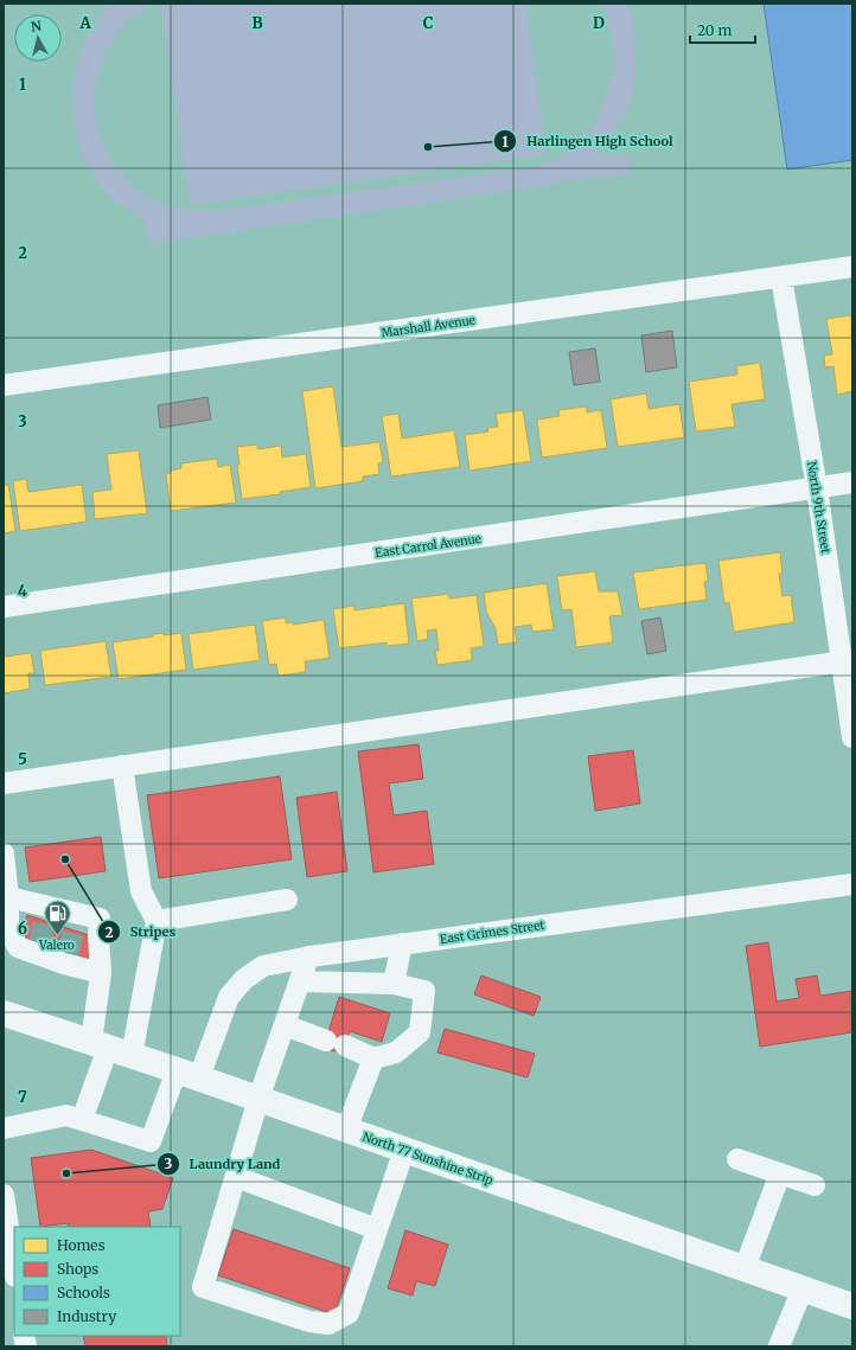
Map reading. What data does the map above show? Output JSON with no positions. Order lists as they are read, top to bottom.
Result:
{
  "streets": {
    "main road": ["North 77 Sunshine Strip"],
    "street": [
      "Marshall Avenue",
      "North 9th Street",
      "East Carrol Avenue",
      "East Grimes Street"
    ]
  },
  "crossings": [
    ["Marshall Avenue", "North 9th Street"],
    ["North 9th Street", "East Carrol Avenue"],
    ["East Grimes Street", "North 77 Sunshine Strip"]
  ],
  "places": {
    "other": ["Harlingen High School", "Stripes", "Laundry Land"],
    "fuel station": ["Valero"]
  },
  "legend": [
    "Homes",
    "Shops",
    "Schools",
    "Industry"
  ],
  "scale_bar": "20 m",
  "north": "top",
  "grid": {
    "columns": [
      "A",
      "B",
      "C",
      "D"
    ],
    "rows": [
      "1",
      "2",
      "3",
      "4",
      "5",
      "6",
      "7"
    ]
  }
}
